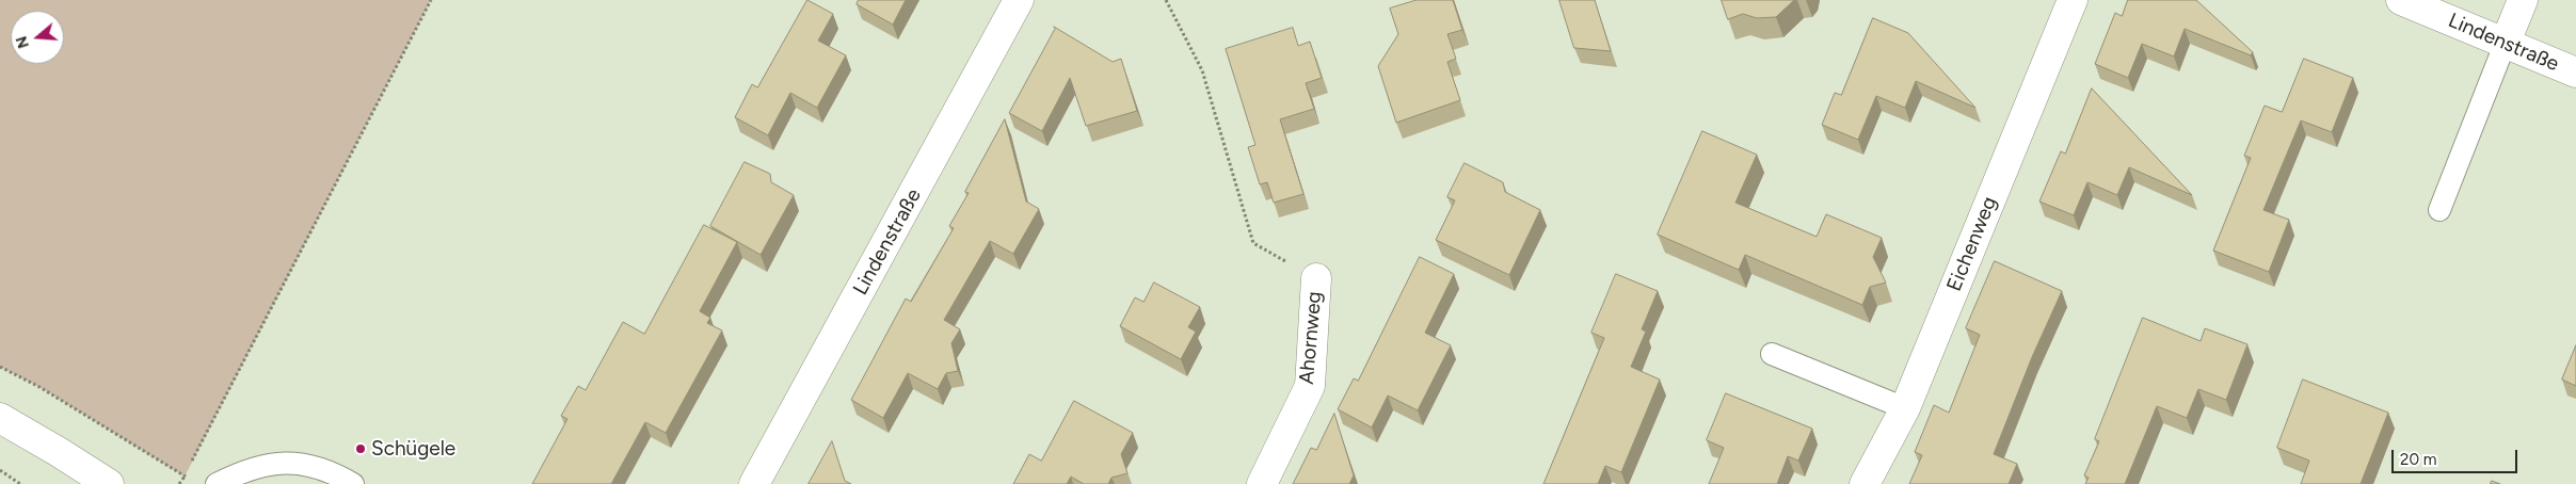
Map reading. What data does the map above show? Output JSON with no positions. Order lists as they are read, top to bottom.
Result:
{
  "streets": {
    "street": ["Lindenstraße", "Eichenweg", "Ahornweg"]
  },
  "places": ["Schügele"],
  "scale_bar": "20 m",
  "north": "left"
}
